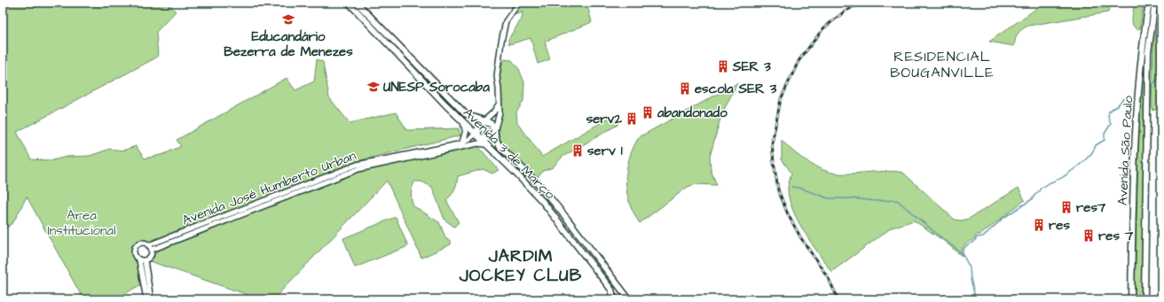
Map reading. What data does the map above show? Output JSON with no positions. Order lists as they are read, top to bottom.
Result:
{
  "streets": {
    "main road": ["Avenida São Paulo", "Avenida 3 de Março"],
    "street": ["Avenida José Humberto Urban"]
  },
  "crossings": [
    ["Avenida 3 de Março", "Avenida José Humberto Urban"]
  ],
  "districts": ["RESIDENCIAL BOUGANVILLE", "JARDIM JOCKEY CLUB"],
  "parks": ["Área Institucional"],
  "places": {
    "school or university": ["Educandário Bezerra de Menezes", "UNESP Sorocaba"],
    "building": [
      "SER 3",
      "escola SER 3",
      "abandonado",
      "serv2",
      "serv 1",
      "res7",
      "res",
      "res 7"
    ]
  }
}
